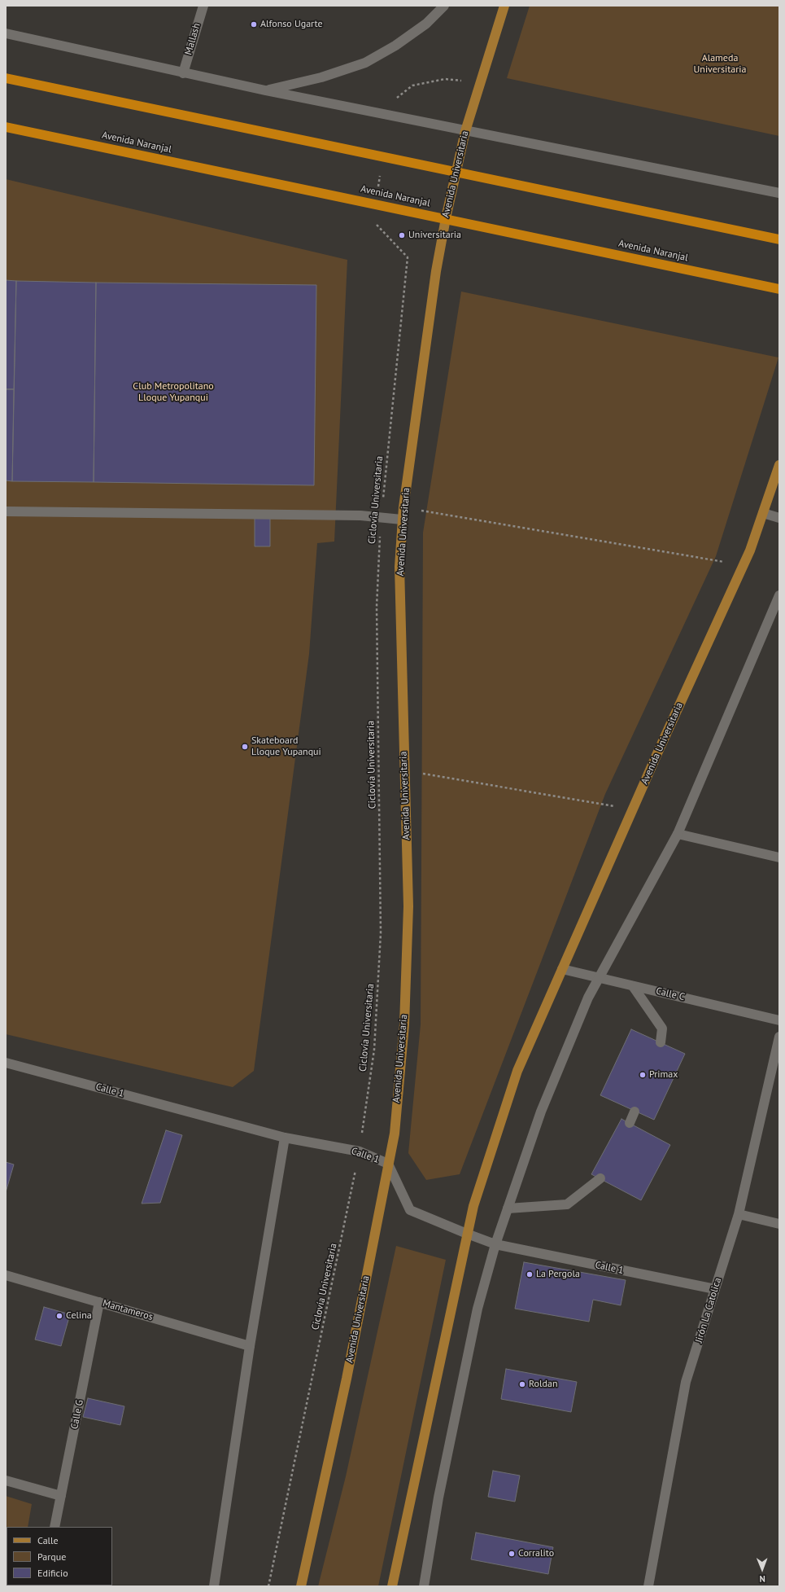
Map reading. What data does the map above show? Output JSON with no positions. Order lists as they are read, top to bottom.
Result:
{
  "streets": {
    "highway": ["Avenida Naranjal"],
    "main road": [
      "Mallash",
      "Avenida Universitaria",
      "Calle C",
      "Calle 1",
      "Mantameros",
      "Jirón La Catolica",
      "Calle G"
    ],
    "path": ["Ciclovía Universitaria"]
  },
  "crossings": [
    ["Avenida Naranjal", "Avenida Universitaria"],
    ["Avenida Naranjal", "Ciclovía Universitaria"],
    ["Avenida Universitaria", "Calle C"],
    ["Avenida Universitaria", "Calle 1"],
    ["Ciclovía Universitaria", "Calle 1"],
    ["Calle 1", "Jirón La Catolica"],
    ["Mantameros", "Calle G"]
  ],
  "parks": ["Alameda Universitaria", "Club Metropolitano Lloque Yupanqui"],
  "places": [
    "Alfonso Ugarte",
    "Universitaria",
    "Skateboard Lloque Yupanqui",
    "Primax",
    "La Pergola",
    "Celina",
    "Roldan",
    "Corralito"
  ],
  "legend": ["Calle", "Parque", "Edificio"],
  "north": "bottom"
}
